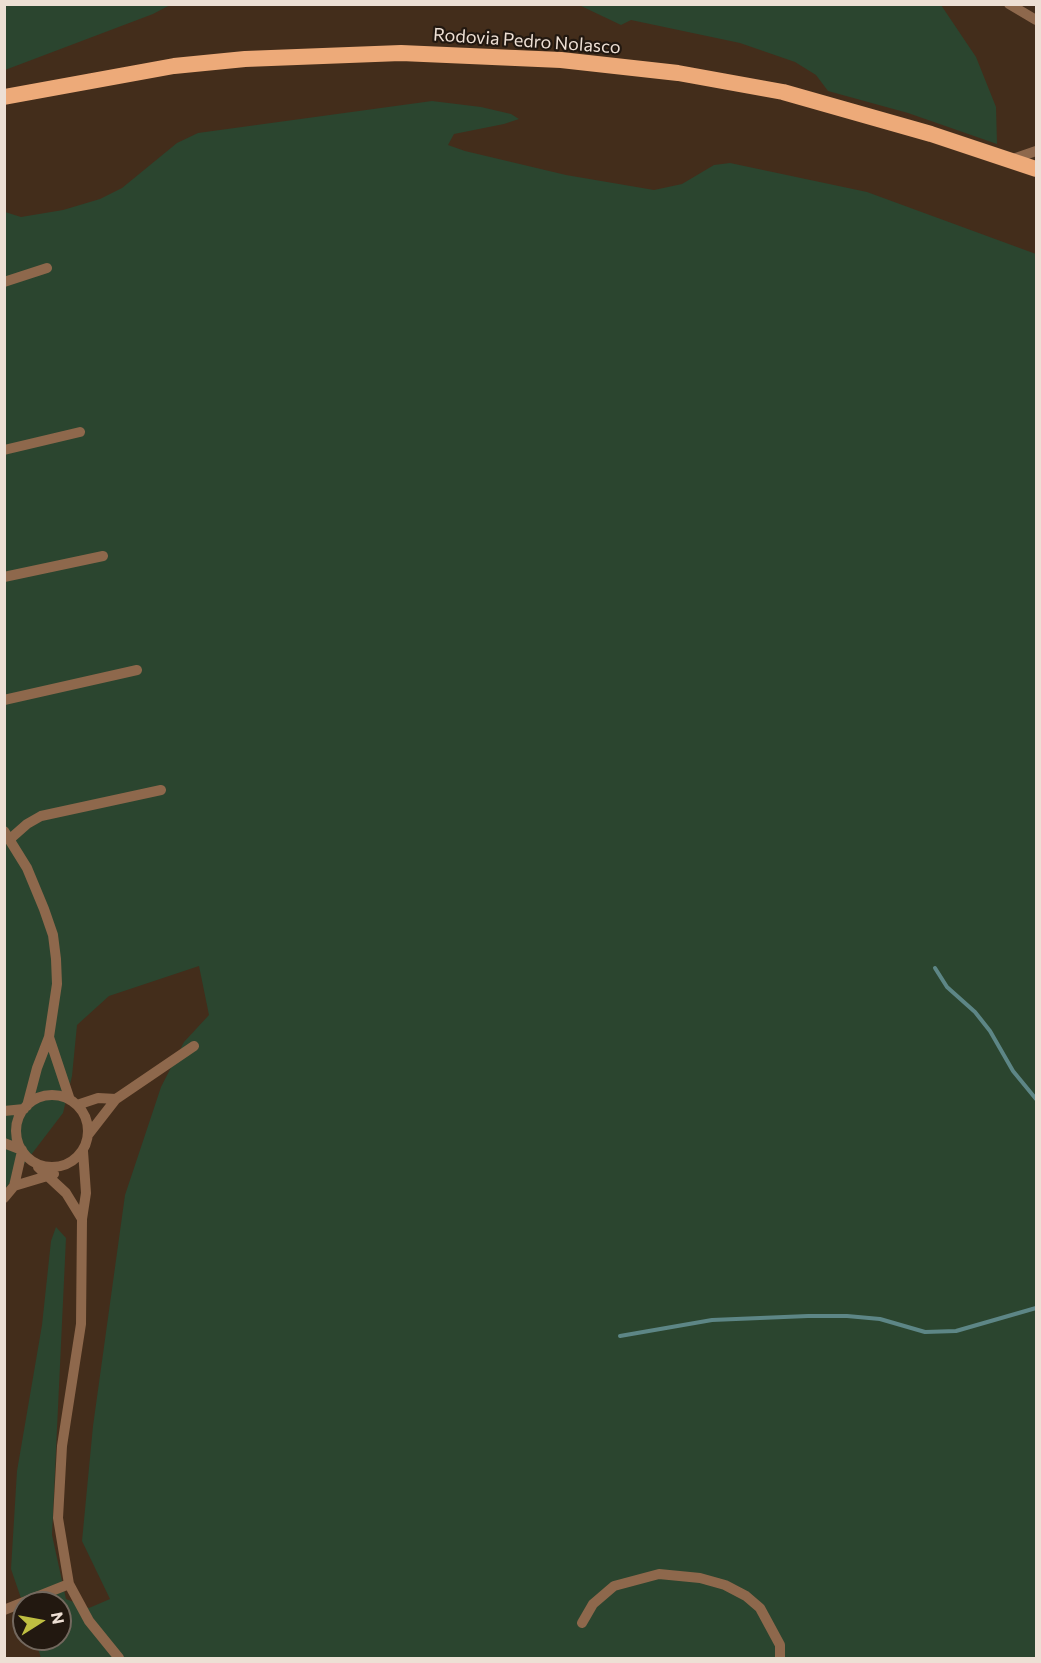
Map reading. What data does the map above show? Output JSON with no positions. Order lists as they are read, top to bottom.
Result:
{
  "streets": {
    "highway": ["Rodovia Pedro Nolasco"]
  },
  "north": "right"
}
